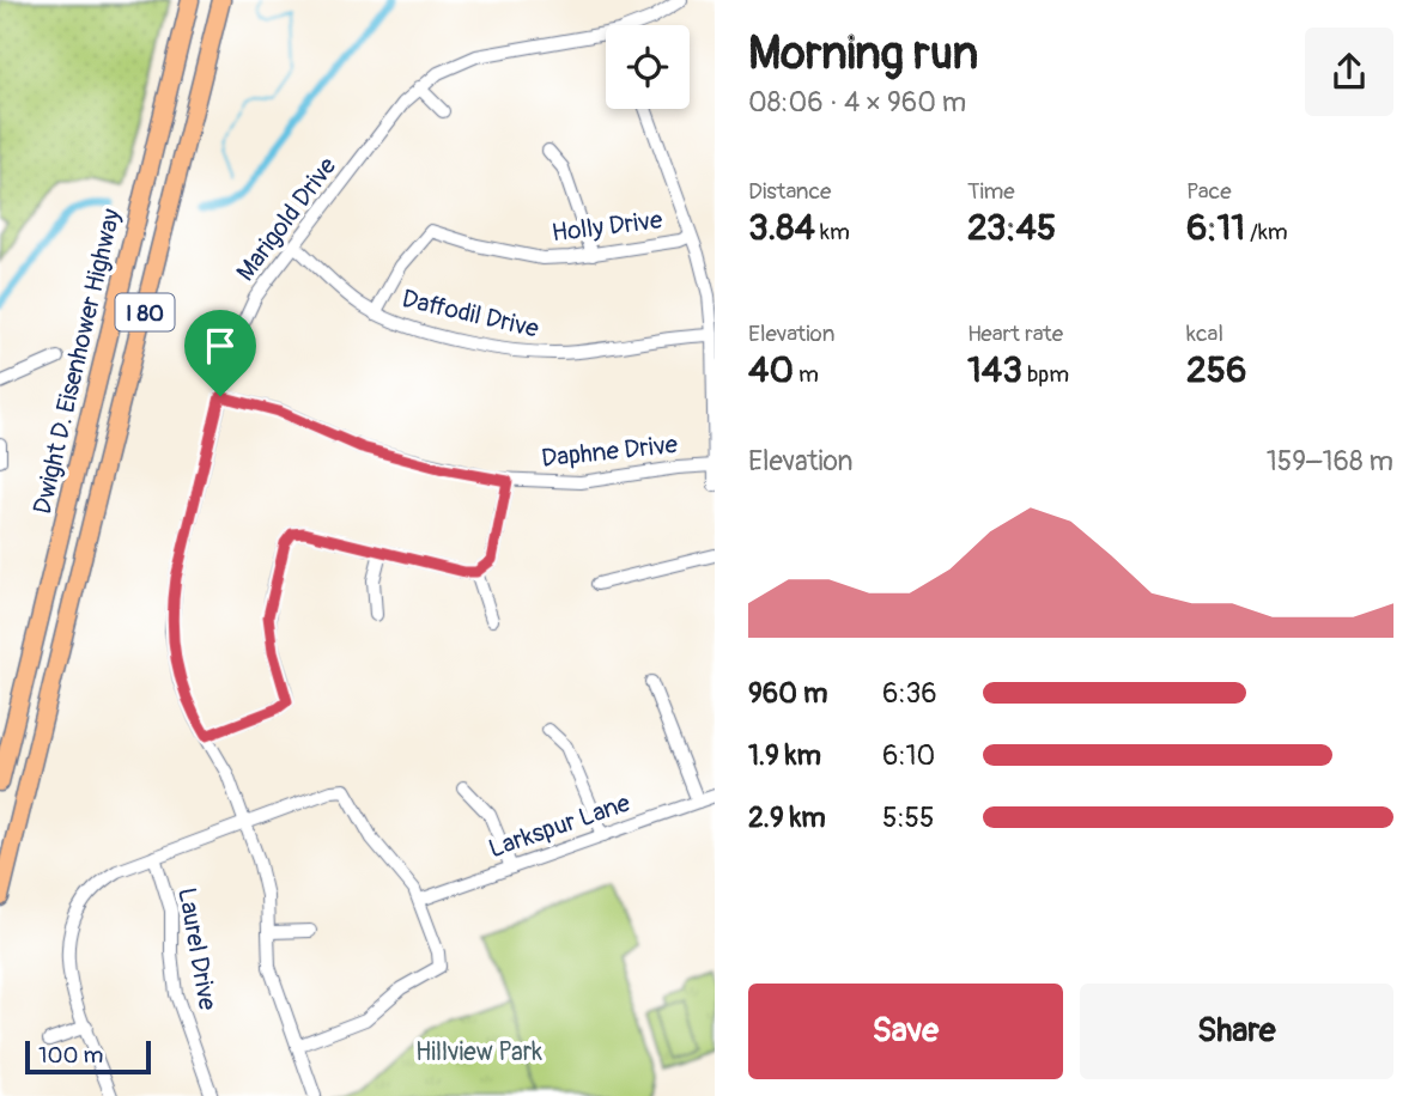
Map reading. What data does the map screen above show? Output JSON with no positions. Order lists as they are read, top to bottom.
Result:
{
  "streets": {
    "highway": ["I 80", "Dwight D. Eisenhower Highway"],
    "street": [
      "Marigold Drive",
      "Holly Drive",
      "Daffodil Drive",
      "Daphne Drive",
      "Larkspur Lane",
      "Laurel Drive"
    ]
  },
  "crossings": [
    ["Marigold Drive", "Daffodil Drive"],
    ["Marigold Drive", "Daphne Drive"],
    ["Holly Drive", "Daffodil Drive"]
  ],
  "parks": ["Hillview Park"],
  "scale_bar": "100 m",
  "page": {
    "heading": ["Morning run", "08:06 · 4 × 960 m"],
    "stats": [
      ["Distance", "3.84 km"],
      ["Time", "23:45"],
      ["Pace", "6:11 /km"],
      ["Elevation", "40 m"],
      ["Heart rate", "143 bpm"],
      ["kcal", "256"]
    ],
    "chart": ["Elevation", "159–168 m"],
    "list": [
      {
        "name": "960 m",
        "note": "6:36"
      },
      {
        "name": "1.9 km",
        "note": "6:10"
      },
      {
        "name": "2.9 km",
        "note": "5:55"
      }
    ],
    "buttons": ["Save", "Share"],
    "scale": "100 m"
  }
}
